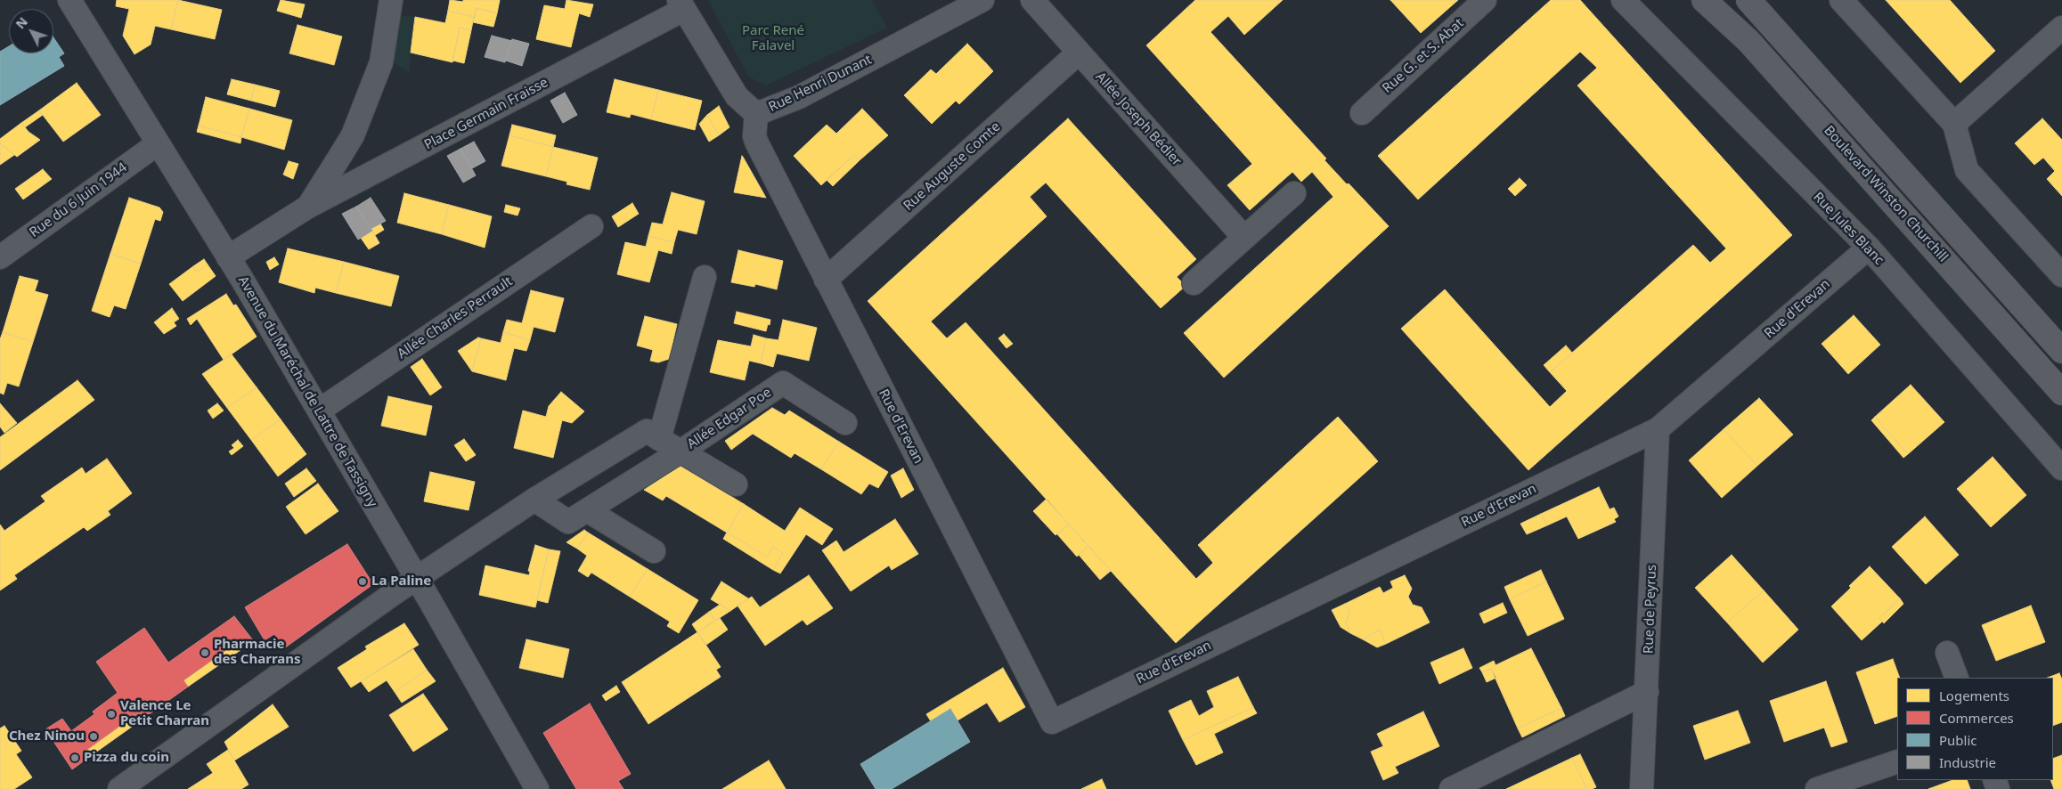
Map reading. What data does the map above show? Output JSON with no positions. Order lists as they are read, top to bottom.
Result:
{
  "streets": {
    "main road": ["Boulevard Winston Churchill"],
    "street": [
      "Rue G. et S. Abat",
      "Rue Henri Dunant",
      "Place Germain Fraisse",
      "Allée Joseph Bédier",
      "Rue Auguste Comte",
      "Rue du 6 Juin 1944",
      "Rue Jules Blanc",
      "Rue d'Erevan",
      "Allée Charles Perrault",
      "Avenue du Maréchal de Lattre de Tassigny",
      "Allée Edgar Poe",
      "Rue de Peyrus"
    ]
  },
  "crossings": [
    ["Rue Henri Dunant", "Place Germain Fraisse"],
    ["Rue Henri Dunant", "Rue d'Erevan"],
    ["Place Germain Fraisse", "Avenue du Maréchal de Lattre de Tassigny"],
    ["Allée Joseph Bédier", "Rue Auguste Comte"],
    ["Rue Auguste Comte", "Rue d'Erevan"],
    ["Rue du 6 Juin 1944", "Avenue du Maréchal de Lattre de Tassigny"],
    ["Rue Jules Blanc", "Rue d'Erevan"],
    ["Rue d'Erevan", "Rue de Peyrus"],
    ["Allée Charles Perrault", "Avenue du Maréchal de Lattre de Tassigny"],
    ["Avenue du Maréchal de Lattre de Tassigny", "Allée Edgar Poe"]
  ],
  "parks": ["Parc René Falavel"],
  "places": [
    "La Paline",
    "Pharmacie des Charrans",
    "Valence Le Petit Charran",
    "Chez Ninou",
    "Pizza du coin"
  ],
  "legend": [
    "Logements",
    "Commerces",
    "Public",
    "Industrie"
  ],
  "north": "top left"
}
